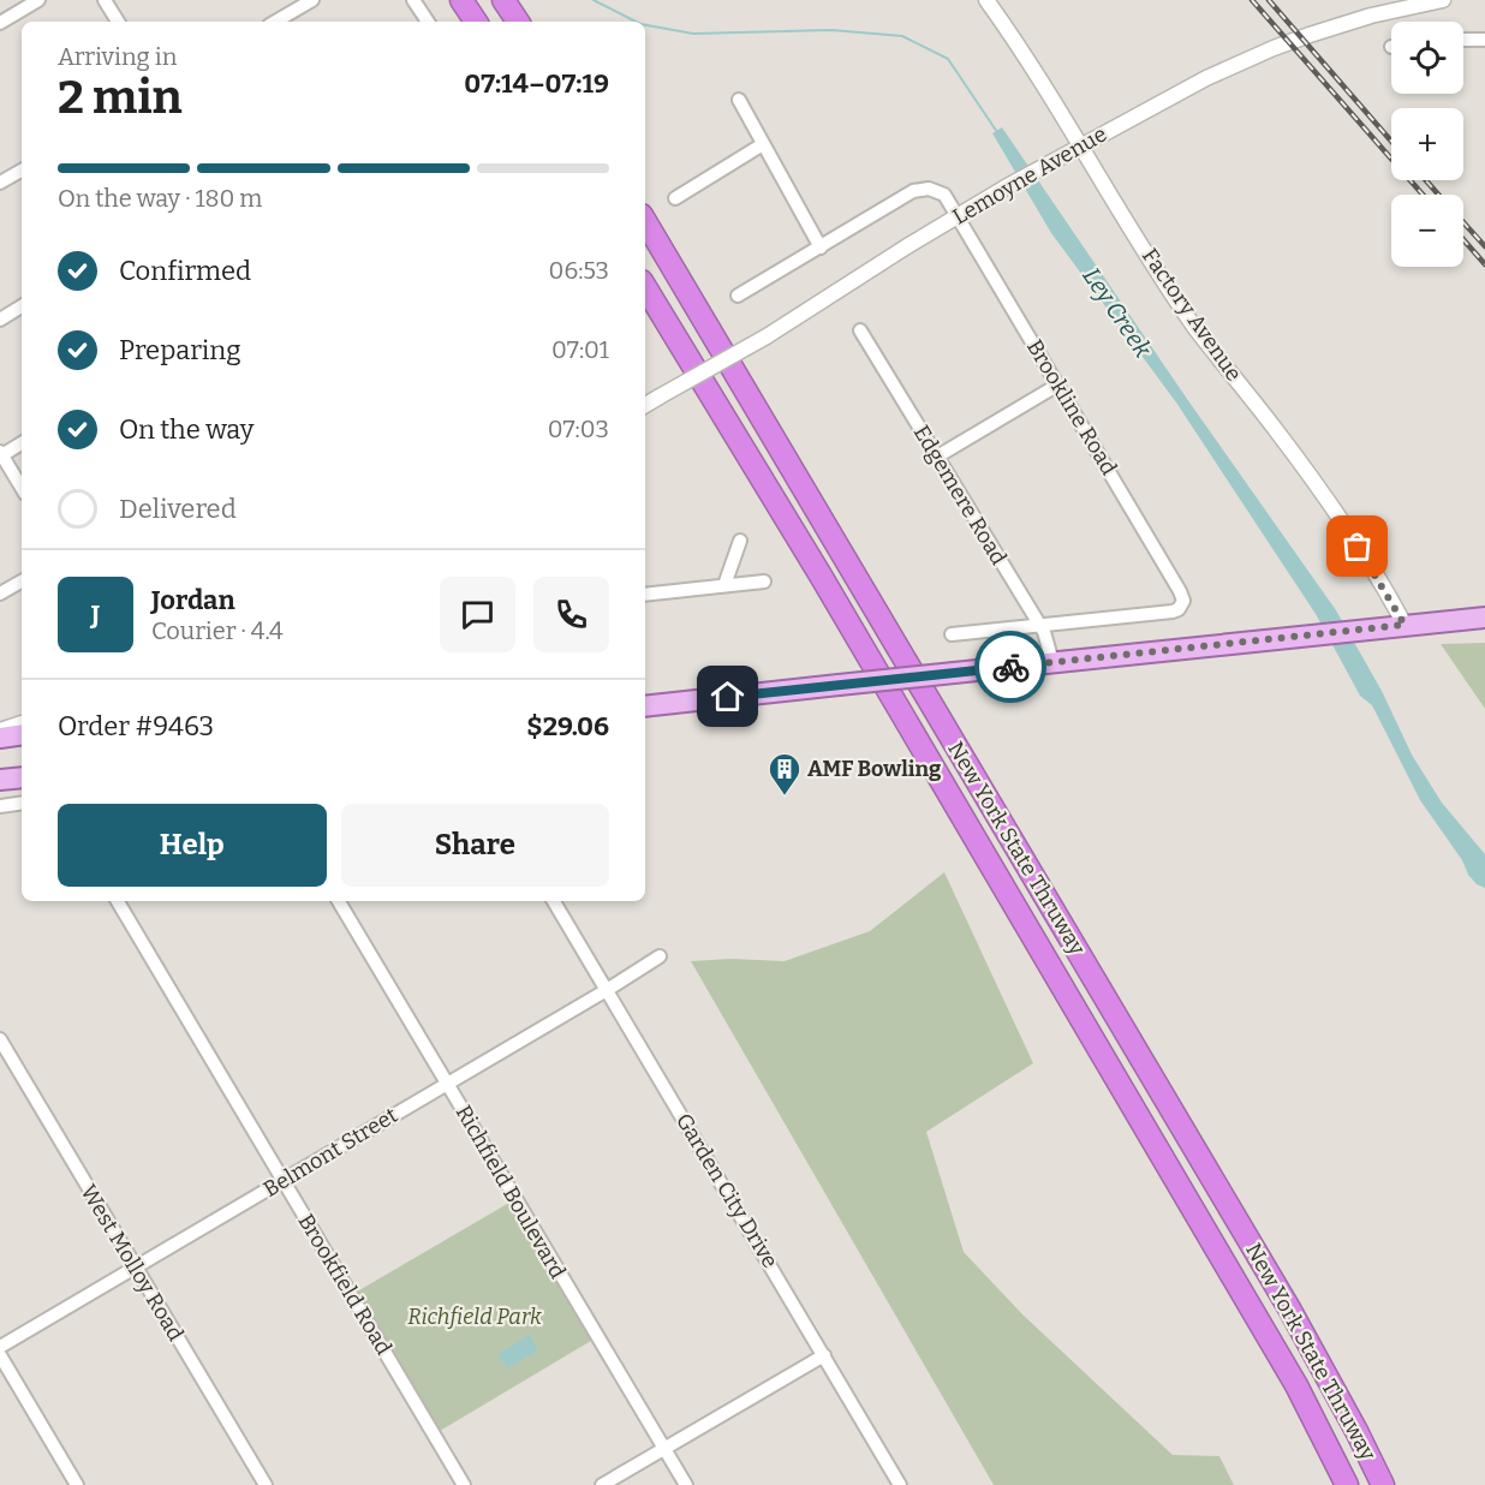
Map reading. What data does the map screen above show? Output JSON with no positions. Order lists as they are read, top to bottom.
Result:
{
  "streets": {
    "highway": ["New York State Thruway"],
    "street": [
      "Lemoyne Avenue",
      "Factory Avenue",
      "Brookline Road",
      "Edgemere Road",
      "Belmont Street",
      "Garden City Drive",
      "Richfield Boulevard",
      "West Molloy Road",
      "Brookfield Road"
    ]
  },
  "crossings": [
    ["Lemoyne Avenue", "Factory Avenue"],
    ["Lemoyne Avenue", "Brookline Road"],
    ["Brookline Road", "Edgemere Road"],
    ["Belmont Street", "Garden City Drive"],
    ["Belmont Street", "Richfield Boulevard"],
    ["Belmont Street", "West Molloy Road"],
    ["Belmont Street", "Brookfield Road"]
  ],
  "water": ["Ley Creek"],
  "parks": ["Richfield Park"],
  "places": {
    "building": ["AMF Bowling"]
  },
  "page": {
    "map_buttons": ["+", "−"],
    "heading": ["2 min", "Arriving in", "07:14–07:19"],
    "panel": [
      "Jordan",
      "Courier · 4.4",
      "Order #9463",
      "$29.06"
    ],
    "bar": "On the way · 180 m",
    "list": [
      ["Confirmed", "06:53"],
      ["Preparing", "07:01"],
      ["On the way", "07:03"],
      "Delivered"
    ],
    "round": "J",
    "buttons": ["Help", "Share"]
  }
}
